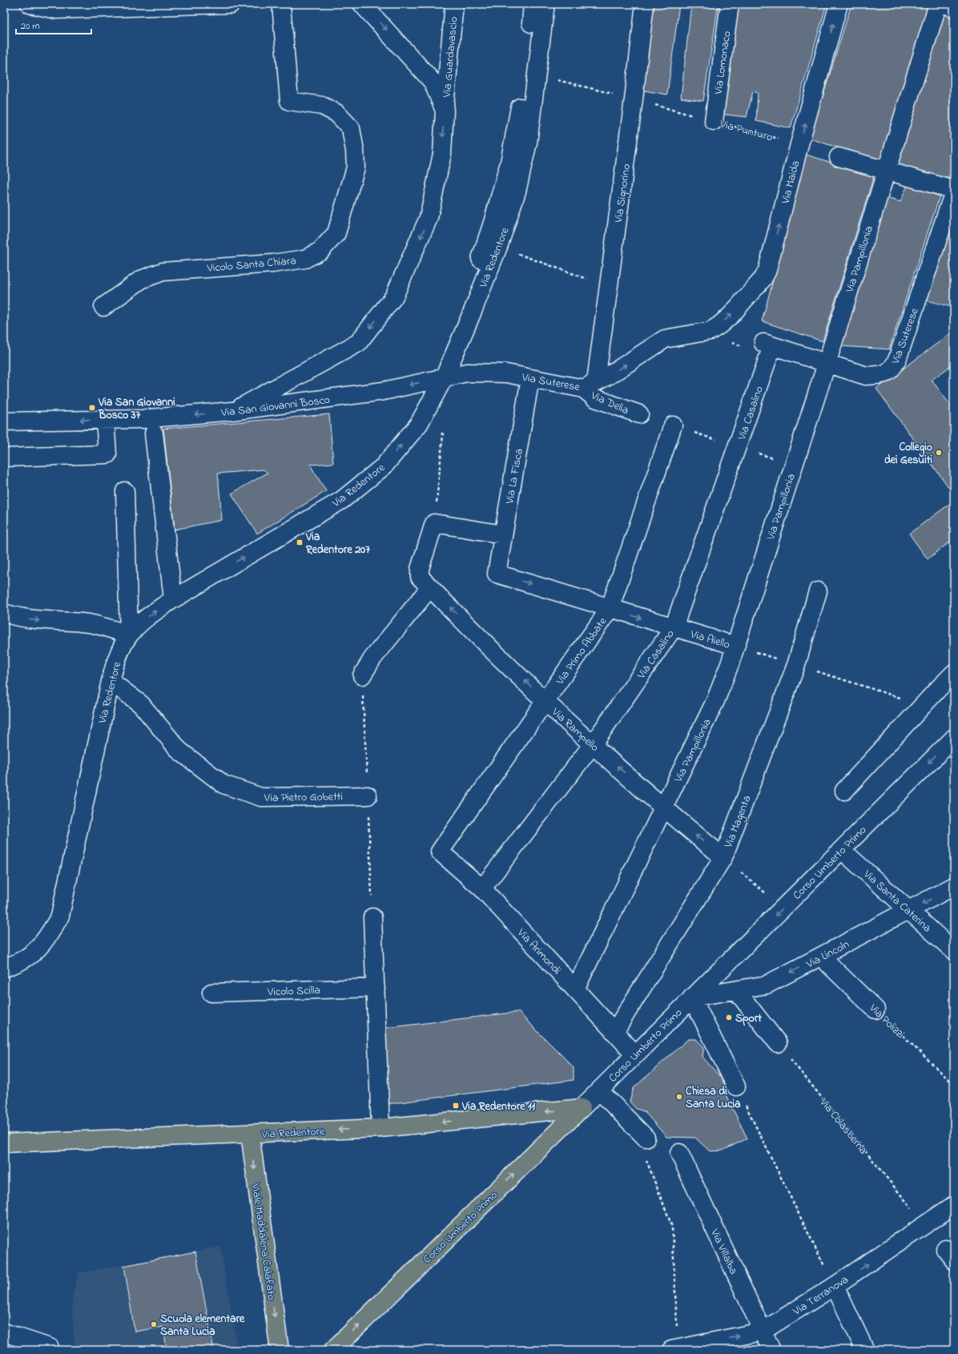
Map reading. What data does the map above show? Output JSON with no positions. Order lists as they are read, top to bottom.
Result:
{
  "streets": {
    "main road": ["Via Redentore", "Corso Umberto Primo", "Viale Maddalena Calafato"],
    "street": [
      "Via Guardavascio",
      "Via Lomonaco",
      "Via Maida",
      "Via Signorino",
      "Via Pampillonia",
      "Vicolo Santa Chiara",
      "Via Suterese",
      "Via Delia",
      "Via San Giovanni Bosco",
      "Via Casalino",
      "Via La Fisca",
      "Via Aiello",
      "Via Primo Abbate",
      "Via Rampello",
      "Via Pietro Gobetti",
      "Via Magenta",
      "Via Santa Caterina",
      "Via Arimondi",
      "Via Lincoln",
      "Vicolo Scilla",
      "Via Polizzi",
      "Via Villalba",
      "Via Terranova"
    ],
    "path": ["Via Punturo", "Via Colasberna"]
  },
  "crossings": [
    ["Via Guardavascio", "Via San Giovanni Bosco"],
    ["Via Lomonaco", "Via Punturo"],
    ["Via Punturo", "Via Maida"],
    ["Via Punturo", "Via Signorino"],
    ["Via Punturo", "Via Redentore"],
    ["Via Maida", "Via Suterese"],
    ["Via Signorino", "Via Suterese"],
    ["Via Signorino", "Via Delia"],
    ["Via Redentore", "Via Suterese"],
    ["Via Redentore", "Via San Giovanni Bosco"],
    ["Via Redentore", "Via Pietro Gobetti"],
    ["Via Redentore", "Corso Umberto Primo"],
    ["Via Redentore", "Viale Maddalena Calafato"],
    ["Via Pampillonia", "Via Suterese"],
    ["Via Pampillonia", "Via Aiello"],
    ["Via Pampillonia", "Via Rampello"],
    ["Via Pampillonia", "Via Arimondi"],
    ["Via Suterese", "Via Delia"],
    ["Via Suterese", "Via San Giovanni Bosco"],
    ["Via Suterese", "Via Casalino"],
    ["Via Suterese", "Via La Fisca"],
    ["Via Casalino", "Via Aiello"],
    ["Via Casalino", "Via Rampello"],
    ["Via Casalino", "Via Arimondi"],
    ["Via La Fisca", "Via Aiello"],
    ["Via Aiello", "Via Primo Abbate"],
    ["Via Aiello", "Via Magenta"],
    ["Via Primo Abbate", "Via Rampello"],
    ["Via Primo Abbate", "Via Arimondi"],
    ["Via Rampello", "Via Magenta"],
    ["Via Magenta", "Via Arimondi"],
    ["Corso Umberto Primo", "Via Santa Caterina"],
    ["Corso Umberto Primo", "Via Arimondi"],
    ["Corso Umberto Primo", "Via Lincoln"],
    ["Via Santa Caterina", "Via Lincoln"],
    ["Via Lincoln", "Via Polizzi"],
    ["Via Colasberna", "Via Terranova"],
    ["Via Villalba", "Via Terranova"]
  ],
  "one_way": [
    "Via Guardavascio",
    "Via Maida",
    "Via San Giovanni Bosco",
    "Via Aiello",
    "Via Rampello",
    "Viale Maddalena Calafato",
    "Via Terranova"
  ],
  "places": {
    "transit": ["Via San Giovanni Bosco 37", "Via Redentore 207", "Via Redentore 11"],
    "other": [
      "Collegio dei Gesuiti",
      "Sport",
      "Chiesa di Santa Lucia",
      "Scuola elementare Santa Lucia"
    ]
  },
  "scale_bar": "20 m"
}
